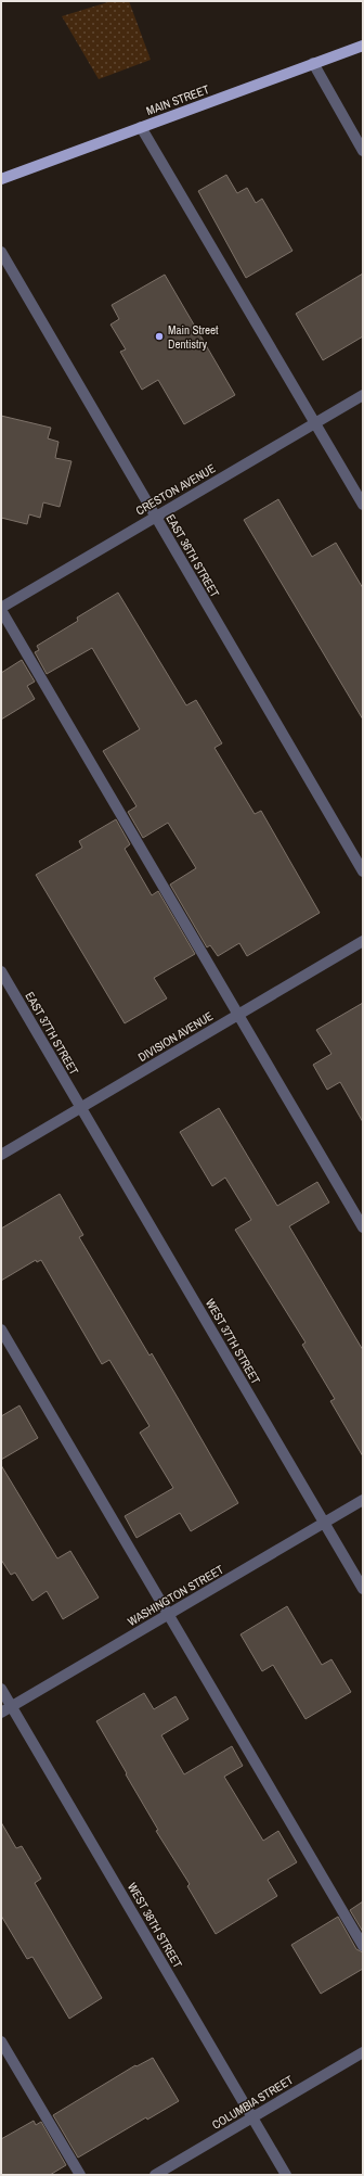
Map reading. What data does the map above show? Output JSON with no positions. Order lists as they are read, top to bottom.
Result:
{
  "streets": {
    "main road": ["MAIN STREET"],
    "street": [
      "CRESTON AVENUE",
      "EAST 36TH STREET",
      "EAST 37TH STREET",
      "DIVISION AVENUE",
      "WEST 37TH STREET",
      "WASHINGTON STREET",
      "WEST 38TH STREET",
      "COLUMBIA STREET"
    ]
  },
  "crossings": [
    ["CRESTON AVENUE", "EAST 36TH STREET"],
    ["EAST 37TH STREET", "DIVISION AVENUE"],
    ["EAST 37TH STREET", "WEST 37TH STREET"],
    ["DIVISION AVENUE", "WEST 37TH STREET"],
    ["WEST 37TH STREET", "WASHINGTON STREET"],
    ["WASHINGTON STREET", "WEST 38TH STREET"],
    ["WEST 38TH STREET", "COLUMBIA STREET"]
  ],
  "places": ["Main Street Dentistry"]
}
